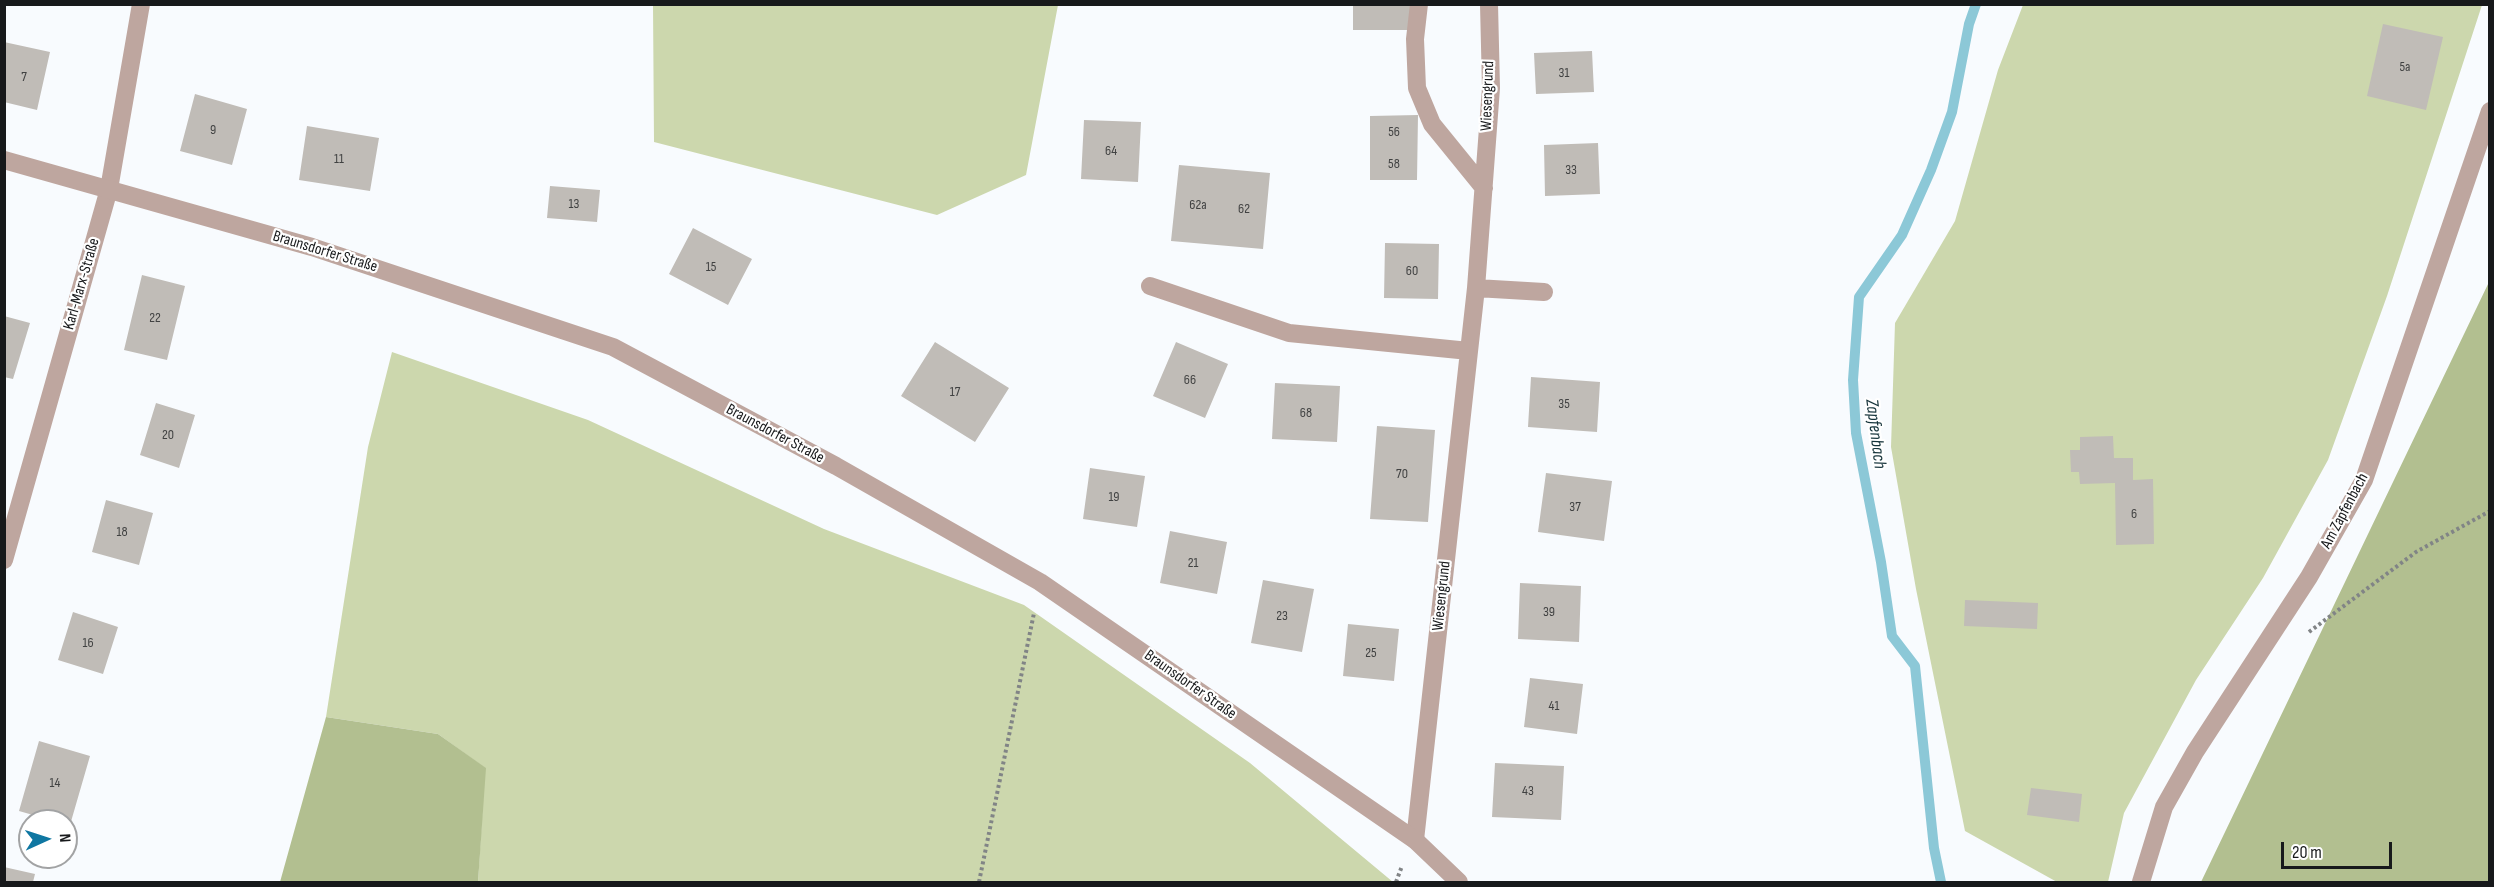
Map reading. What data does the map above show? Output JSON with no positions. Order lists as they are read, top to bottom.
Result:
{
  "streets": {
    "street": [
      "Wiesengrund",
      "Braunsdorfer Straße",
      "Karl-Marx-Straße",
      "Am Zapfenbach"
    ]
  },
  "crossings": [
    ["Wiesengrund", "Braunsdorfer Straße"],
    ["Braunsdorfer Straße", "Karl-Marx-Straße"]
  ],
  "water": ["Zapfenbach"],
  "house_numbers": [
    "5a",
    "31",
    "7",
    "9",
    "56",
    "64",
    "11",
    "58",
    "33",
    "13",
    "62a",
    "62",
    "15",
    "60",
    "22",
    "66",
    "17",
    "35",
    "68",
    "20",
    "70",
    "19",
    "37",
    "6",
    "18",
    "21",
    "39",
    "23",
    "16",
    "25",
    "41",
    "14",
    "43"
  ],
  "scale_bar": "20 m",
  "north": "right"
}
